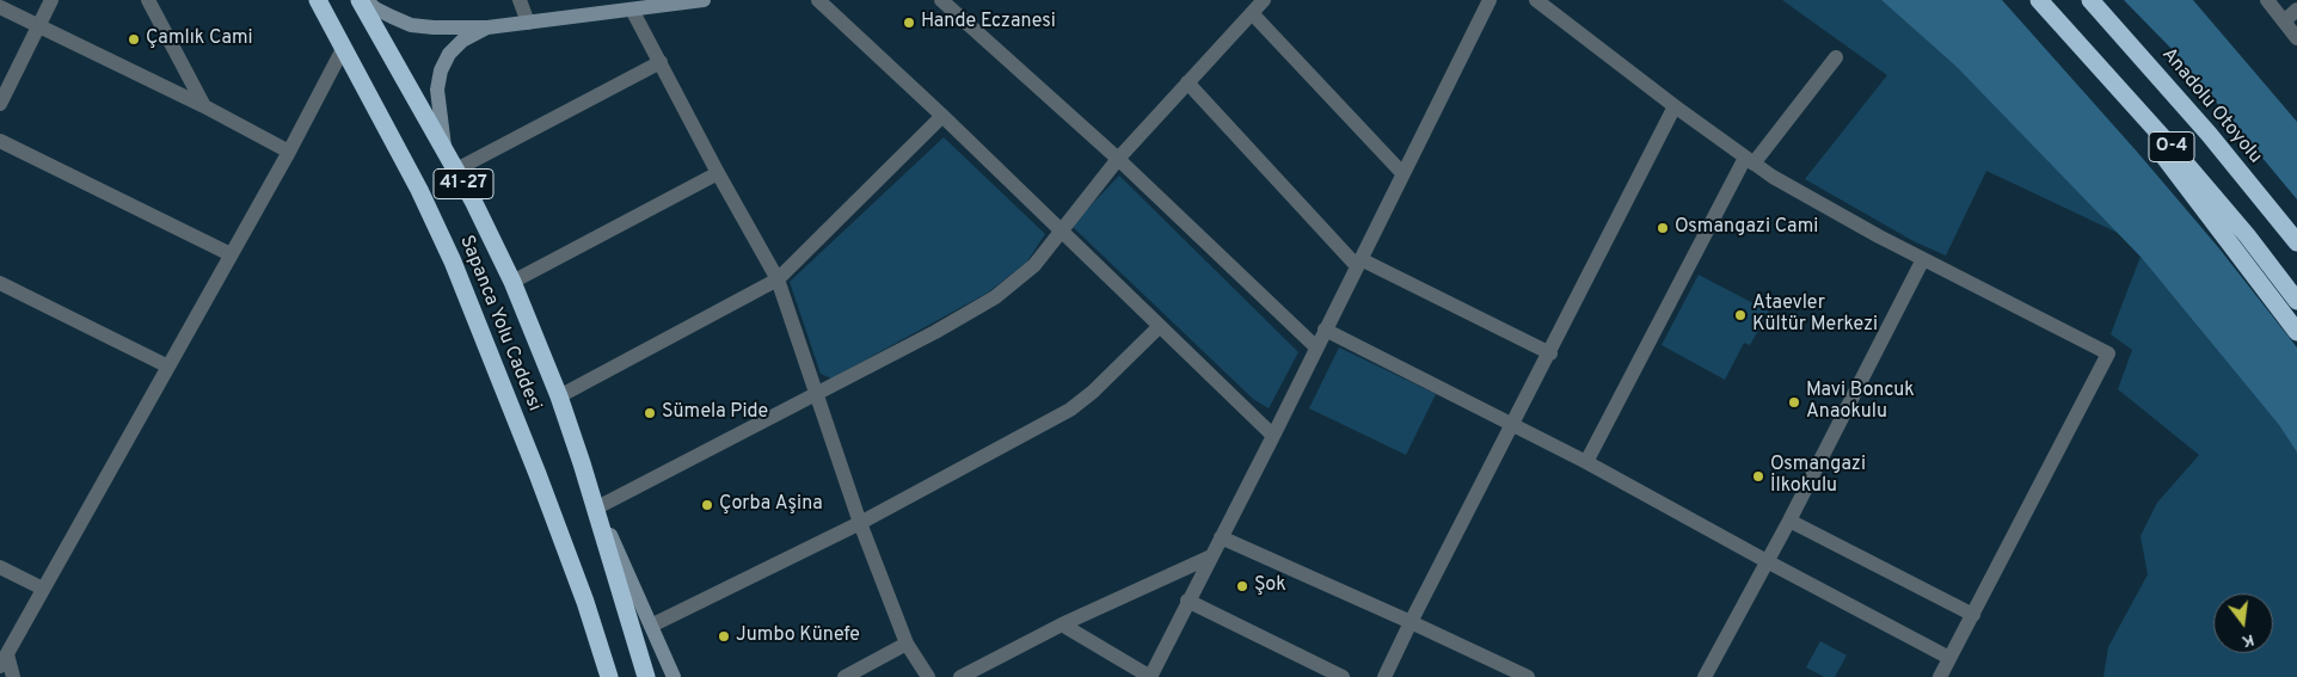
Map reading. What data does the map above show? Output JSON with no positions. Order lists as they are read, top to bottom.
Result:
{
  "streets": {
    "highway": [
      "Anadolu Otoyolu",
      "O-4",
      "41-27",
      "Sapanca Yolu Caddesi"
    ]
  },
  "places": [
    "Hande Eczanesi",
    "Çamlık Cami",
    "Osmangazi Cami",
    "Ataevler Kültür Merkezi",
    "Mavi Boncuk Anaokulu",
    "Sümela Pide",
    "Osmangazi İlkokulu",
    "Çorba Aşina",
    "Şok",
    "Jumbo Künefe"
  ],
  "north": "bottom"
}
